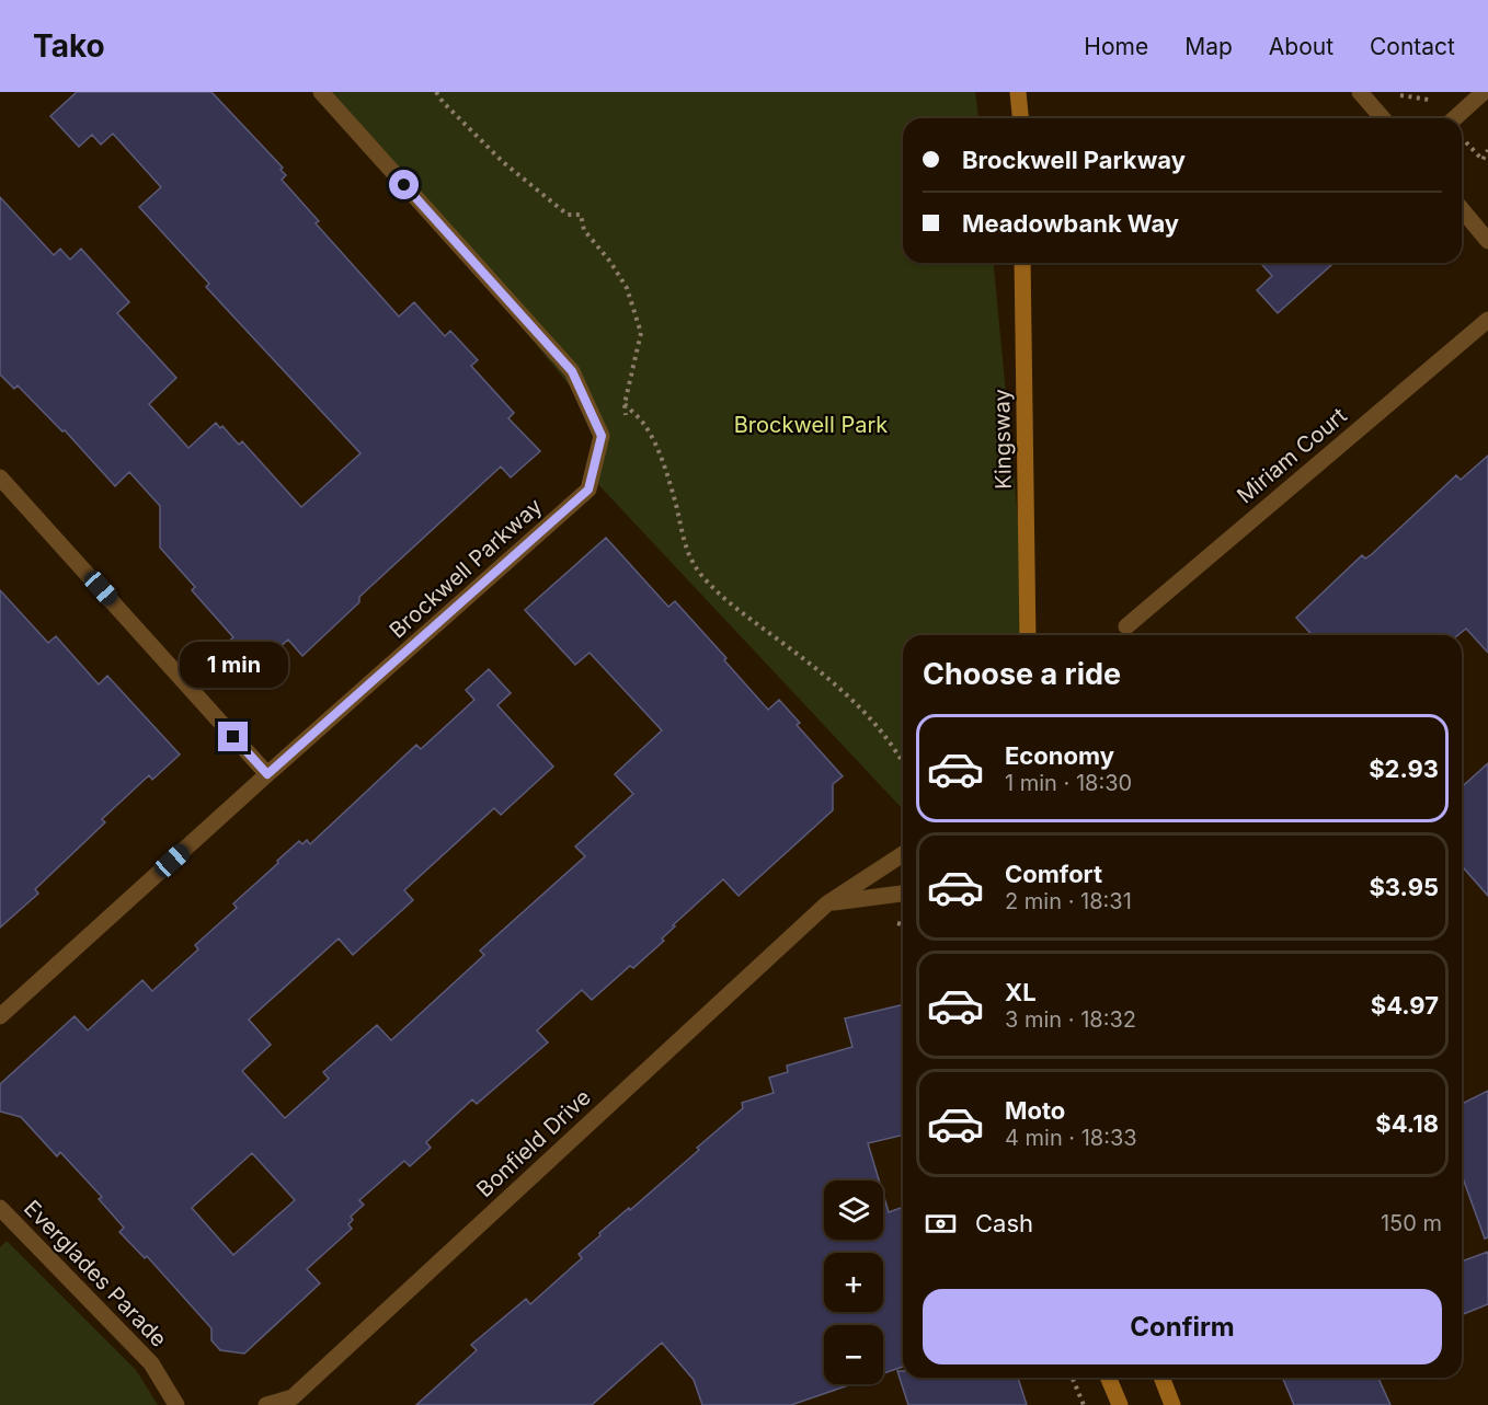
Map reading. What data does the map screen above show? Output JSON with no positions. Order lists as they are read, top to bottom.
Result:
{
  "streets": {
    "main road": ["Kingsway"],
    "street": [
      "Miriam Court",
      "Brockwell Parkway",
      "Bonfield Drive",
      "Everglades Parade"
    ]
  },
  "parks": ["Brockwell Park"],
  "page": {
    "header": "Tako",
    "nav": [
      "Home",
      "Map",
      "About",
      "Contact"
    ],
    "banner": ["Brockwell Parkway", "Meadowbank Way"],
    "heading": "Choose a ride",
    "bubble": "1 min",
    "list": [
      {
        "name": "Economy",
        "note": "1 min · 18:30",
        "value": "$2.93"
      },
      {
        "name": "Comfort",
        "note": "2 min · 18:31",
        "value": "$3.95"
      },
      {
        "name": "XL",
        "note": "3 min · 18:32",
        "value": "$4.97"
      },
      {
        "name": "Moto",
        "note": "4 min · 18:33",
        "value": "$4.18"
      }
    ],
    "map_buttons": ["+", "−"],
    "pay": ["Cash", "150 m"],
    "buttons": "Confirm"
  }
}
